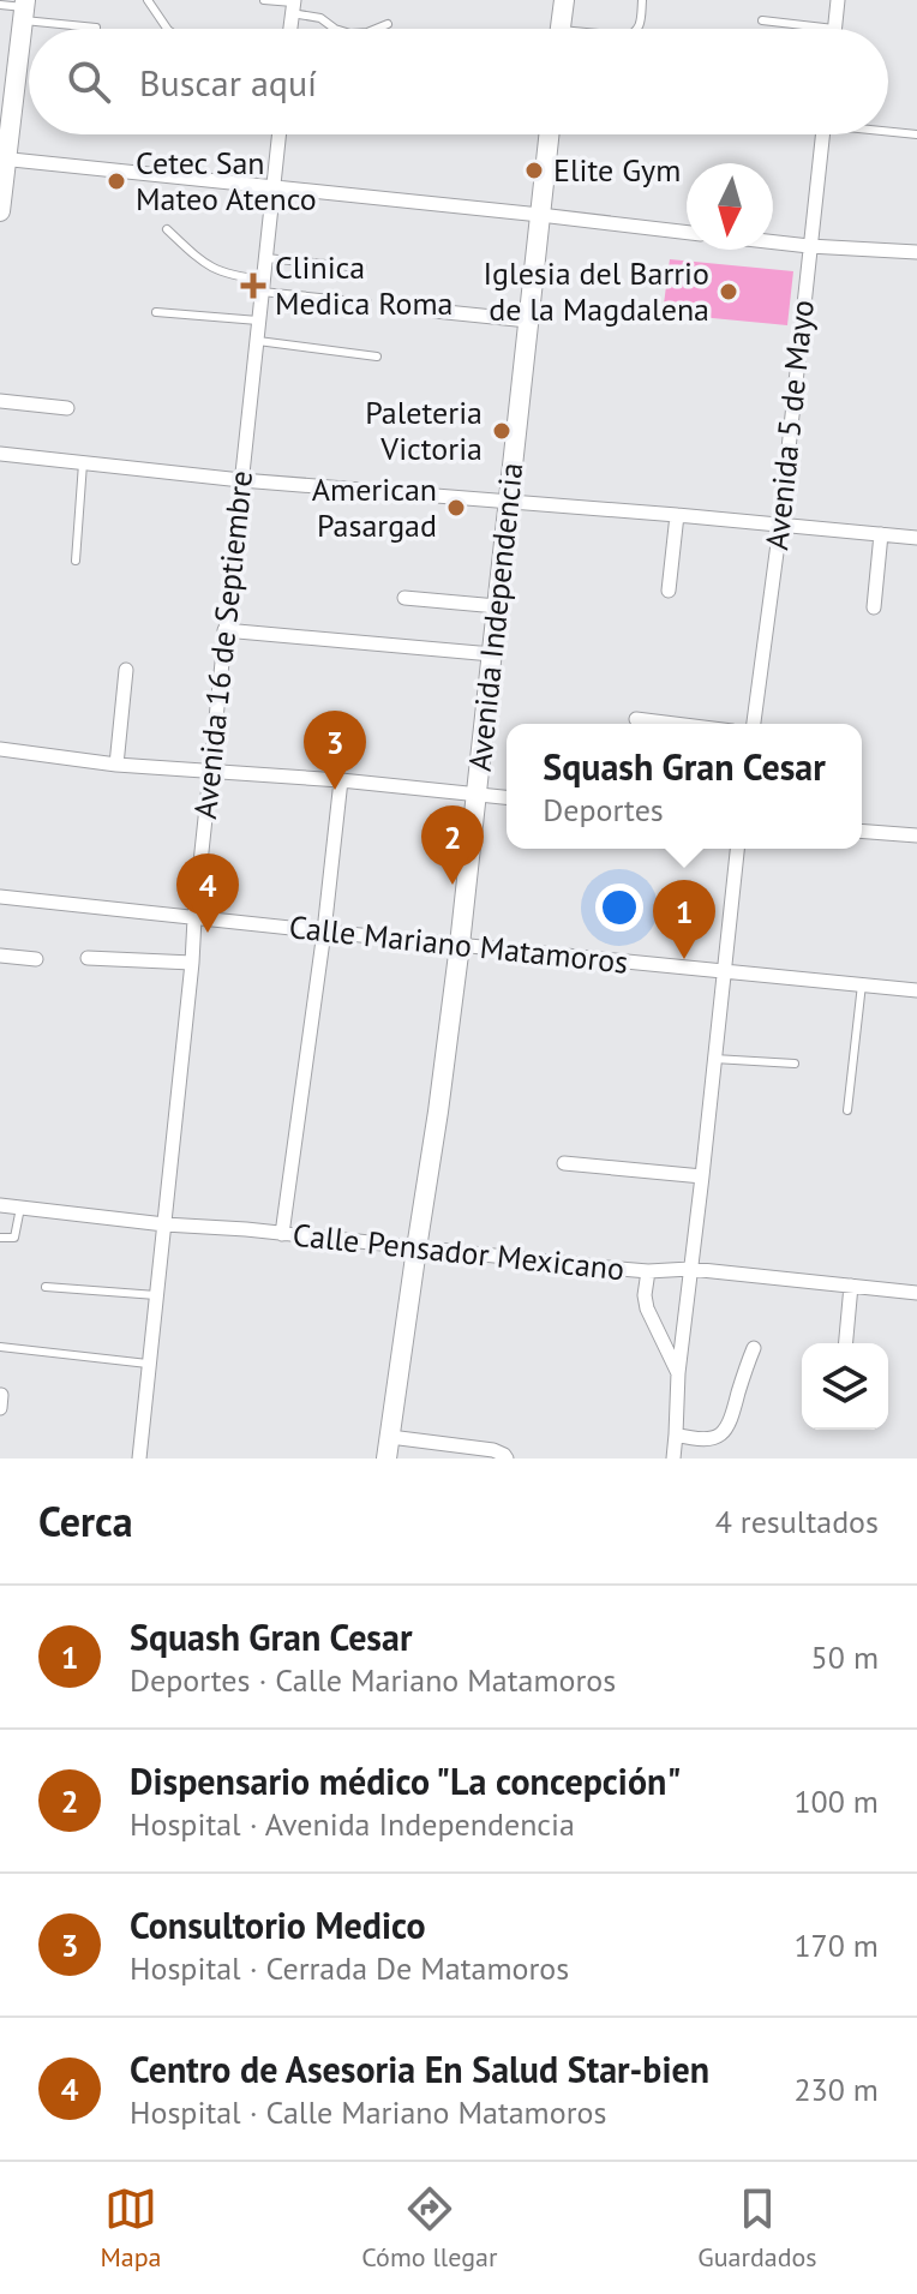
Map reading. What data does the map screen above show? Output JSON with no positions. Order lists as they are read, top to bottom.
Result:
{
  "streets": {
    "main road": ["Avenida Independencia"],
    "street": [
      "Avenida 5 de Mayo",
      "Avenida 16 de Septiembre",
      "Calle Mariano Matamoros",
      "Calle Pensador Mexicano"
    ]
  },
  "crossings": [
    ["Avenida Independencia", "Calle Mariano Matamoros"],
    ["Avenida Independencia", "Calle Pensador Mexicano"],
    ["Avenida 16 de Septiembre", "Calle Mariano Matamoros"],
    ["Avenida 16 de Septiembre", "Calle Pensador Mexicano"]
  ],
  "places": {
    "other": [
      "Elite Gym",
      "Cetec San Mateo Atenco",
      "Iglesia del Barrio de la Magdalena",
      "Paleteria Victoria",
      "American Pasargad"
    ],
    "health": ["Clinica Medica Roma"]
  },
  "north": "bottom",
  "page": {
    "search": "Buscar aquí",
    "pins": [
      "3",
      "2",
      "4",
      "1"
    ],
    "popup": ["Squash Gran Cesar", "Deportes"],
    "heading": ["Cerca", "4 resultados"],
    "list": [
      {
        "mark": "1",
        "name": "Squash Gran Cesar",
        "note": "Deportes · Calle Mariano Matamoros",
        "value": "50 m"
      },
      {
        "mark": "2",
        "name": "Dispensario médico \"La concepción\"",
        "note": "Hospital · Avenida Independencia",
        "value": "100 m"
      },
      {
        "mark": "3",
        "name": "Consultorio Medico",
        "note": "Hospital · Cerrada De Matamoros",
        "value": "170 m"
      },
      {
        "mark": "4",
        "name": "Centro de Asesoria En Salud Star-bien",
        "note": "Hospital · Calle Mariano Matamoros",
        "value": "230 m"
      }
    ],
    "nav": ["Mapa", "Cómo llegar", "Guardados"]
  }
}
